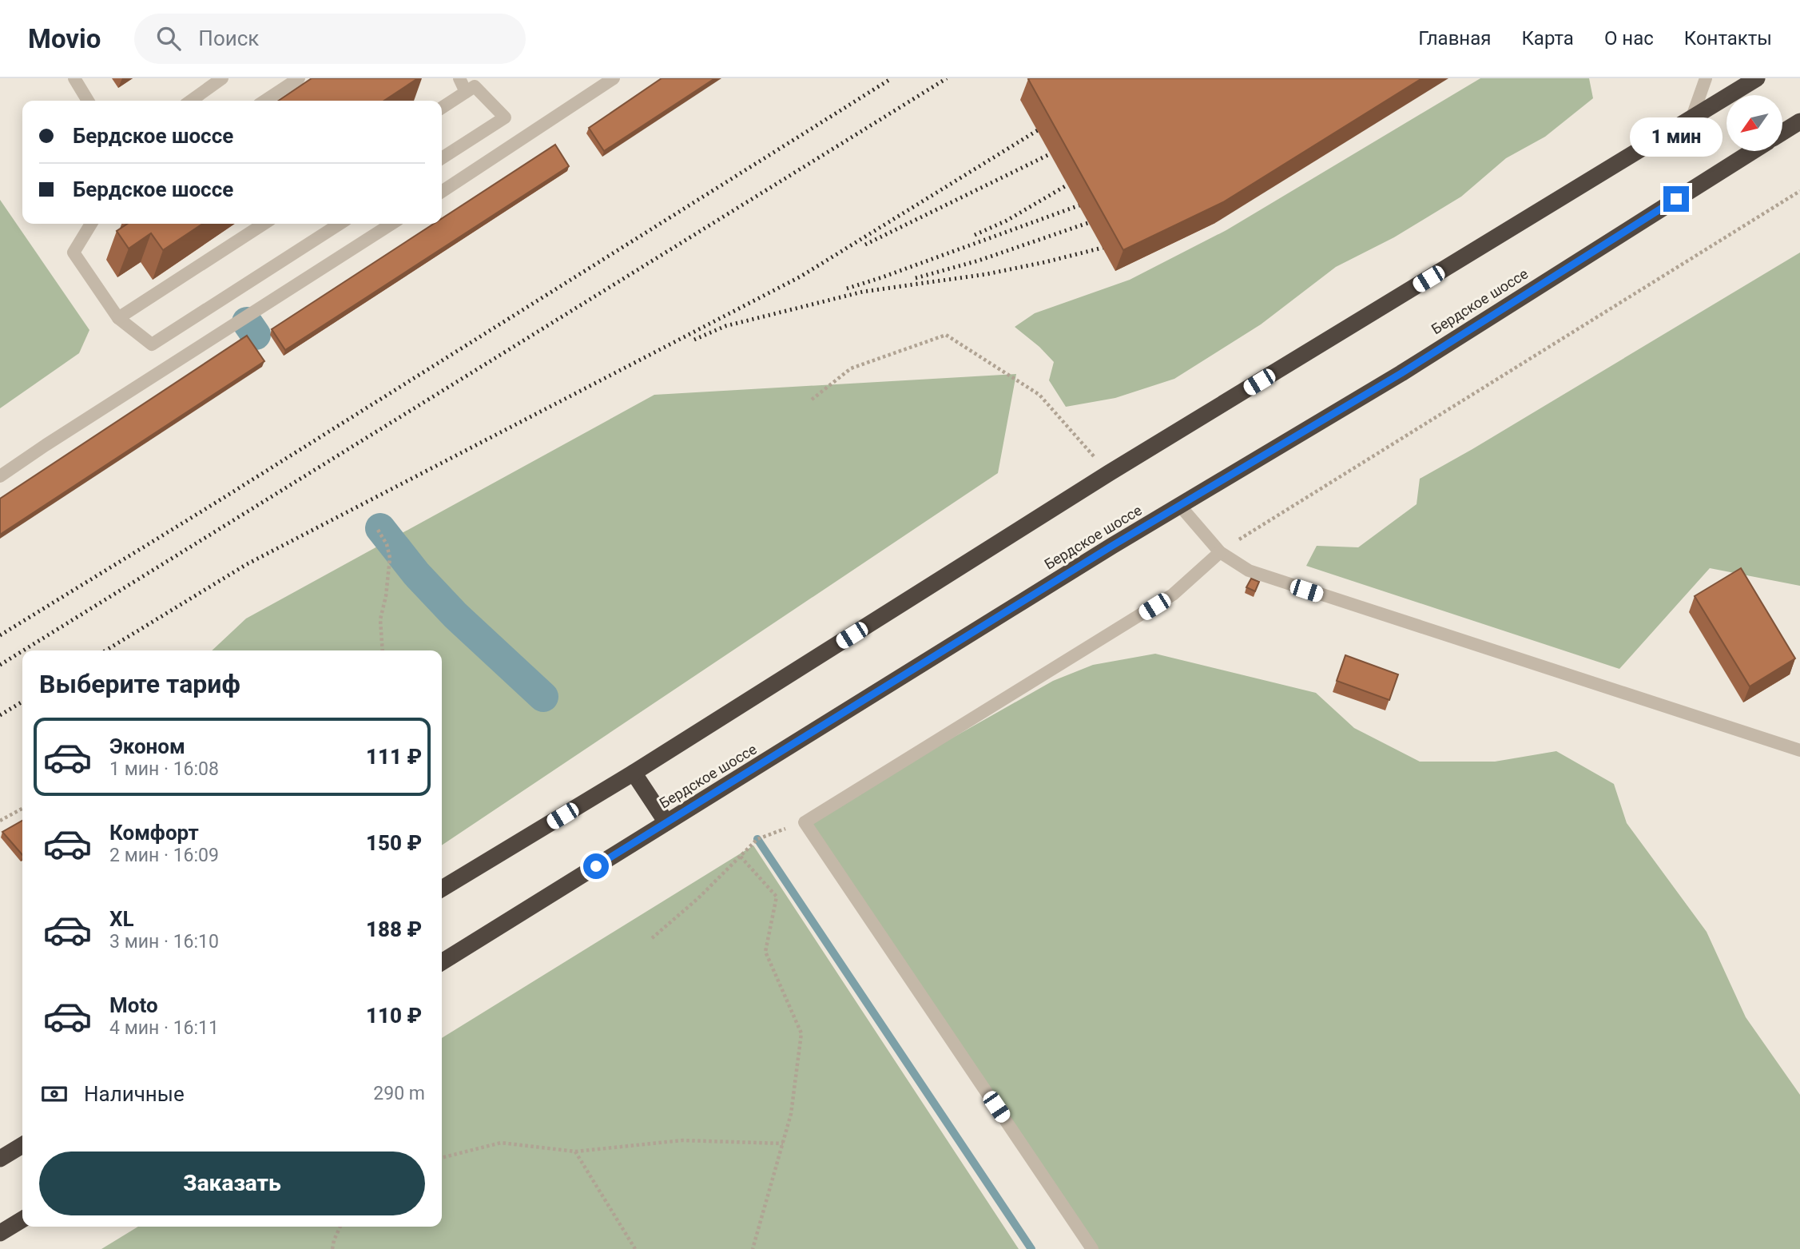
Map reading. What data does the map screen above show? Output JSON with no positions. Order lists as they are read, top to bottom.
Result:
{
  "streets": {
    "highway": ["Бердское шоссе"]
  },
  "north": "bottom left",
  "page": {
    "header": "Movio",
    "search": "Поиск",
    "nav": [
      "Главная",
      "Карта",
      "О нас",
      "Контакты"
    ],
    "banner": ["Бердское шоссе", "Бердское шоссе"],
    "bubble": "1 мин",
    "heading": "Выберите тариф",
    "list": [
      {
        "name": "Эконом",
        "note": "1 мин · 16:08",
        "value": "111 ₽"
      },
      {
        "name": "Комфорт",
        "note": "2 мин · 16:09",
        "value": "150 ₽"
      },
      {
        "name": "XL",
        "note": "3 мин · 16:10",
        "value": "188 ₽"
      },
      {
        "name": "Moto",
        "note": "4 мин · 16:11",
        "value": "110 ₽"
      }
    ],
    "pay": ["Наличные", "290 m"],
    "buttons": "Заказать"
  }
}
